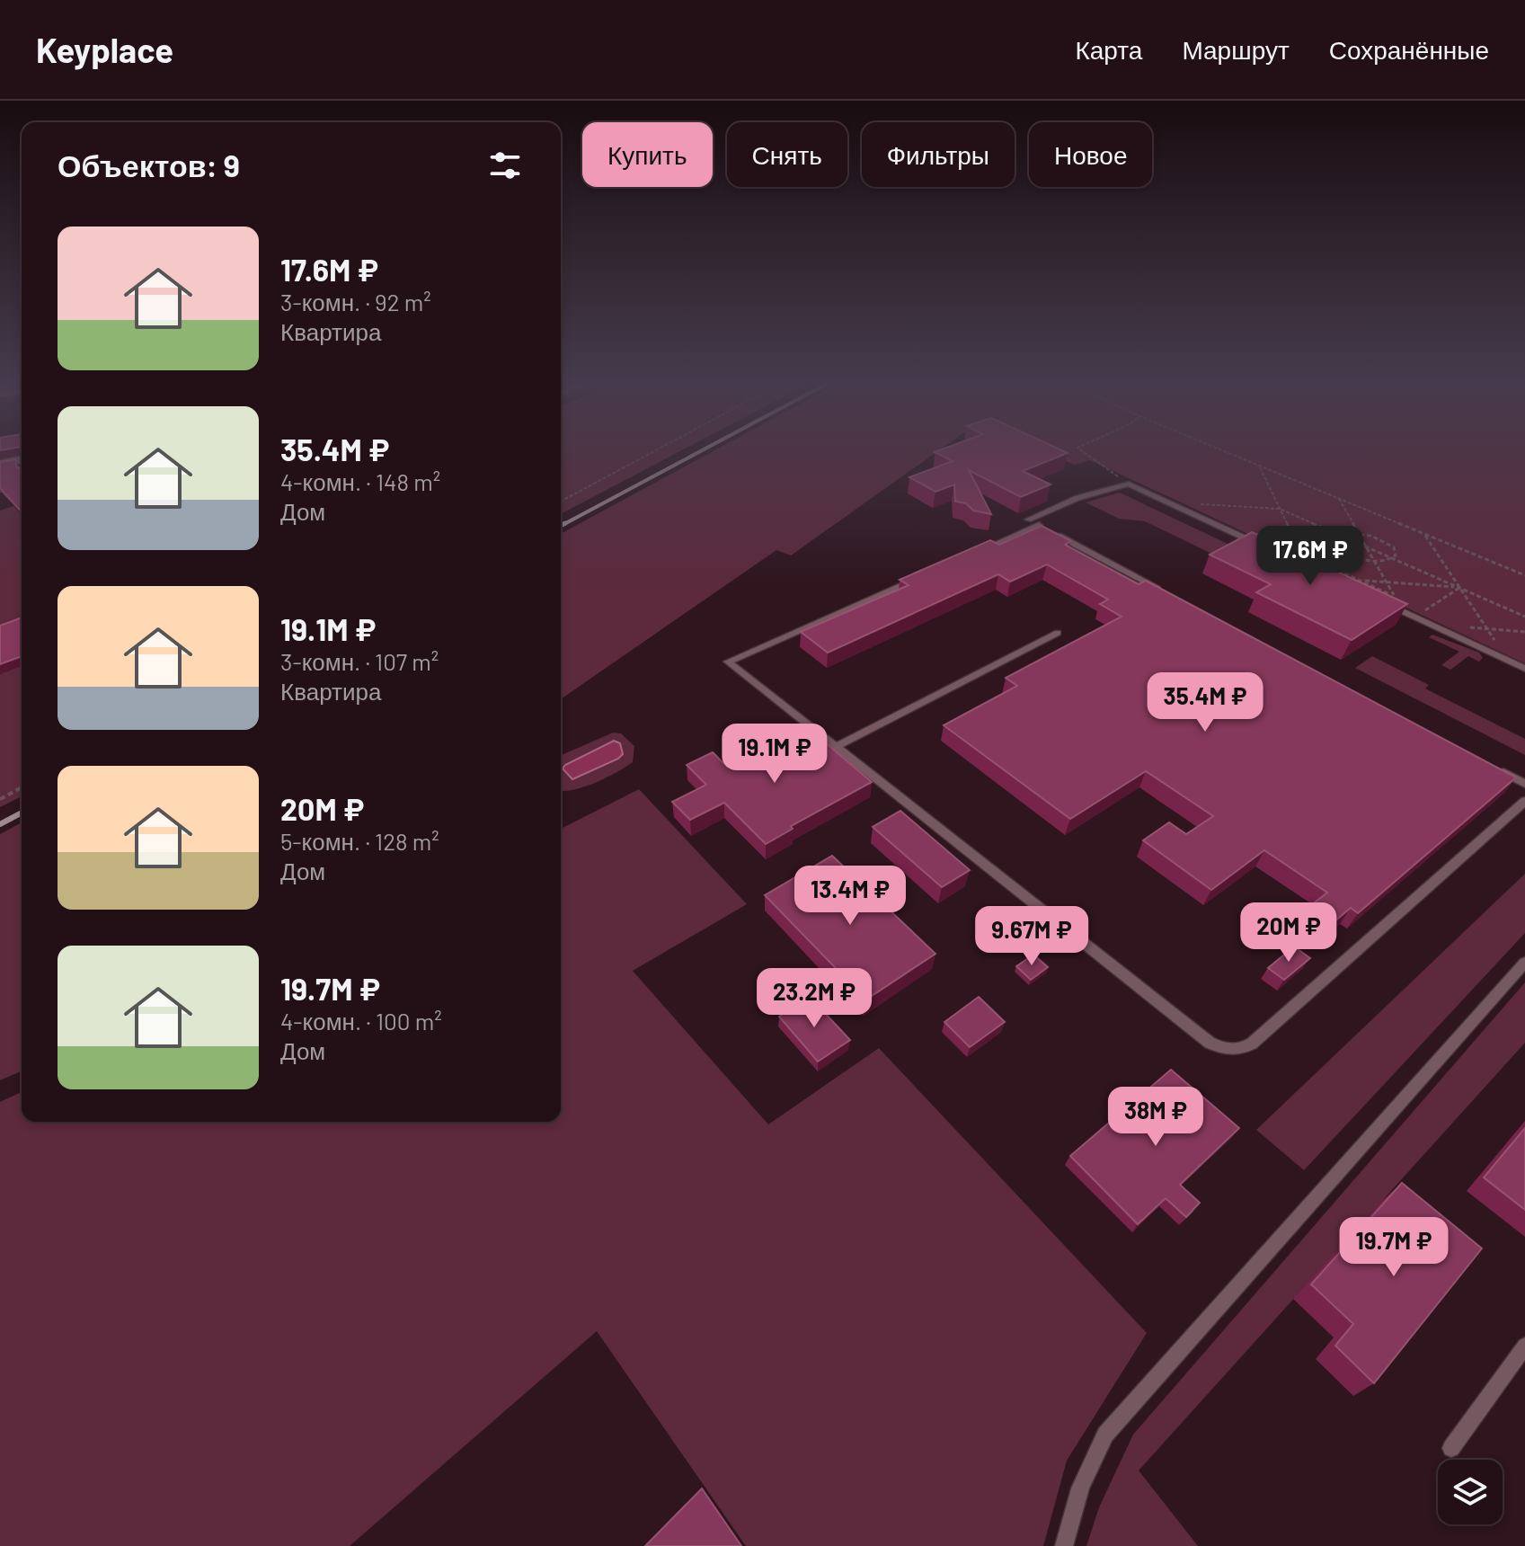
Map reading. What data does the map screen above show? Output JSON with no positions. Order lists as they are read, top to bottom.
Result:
{
  "page": {
    "header": "Keyplace",
    "nav": ["Карта", "Маршрут", "Сохранённые"],
    "chip": [
      "Купить",
      "Снять",
      "Фильтры",
      "Новое"
    ],
    "heading": "Объектов: 9",
    "list": [
      {
        "name": "17.6M ₽",
        "note": "3-комн. · 92 m² · Квартира"
      },
      {
        "name": "35.4M ₽",
        "note": "4-комн. · 148 m² · Дом"
      },
      {
        "name": "19.1M ₽",
        "note": "3-комн. · 107 m² · Квартира"
      },
      {
        "name": "20M ₽",
        "note": "5-комн. · 128 m² · Дом"
      },
      {
        "name": "19.7M ₽",
        "note": "4-комн. · 100 m² · Дом"
      }
    ],
    "price": [
      "17.6M ₽",
      "35.4M ₽",
      "19.1M ₽",
      "13.4M ₽",
      "20M ₽",
      "9.67M ₽",
      "23.2M ₽",
      "38M ₽",
      "19.7M ₽"
    ]
  }
}
